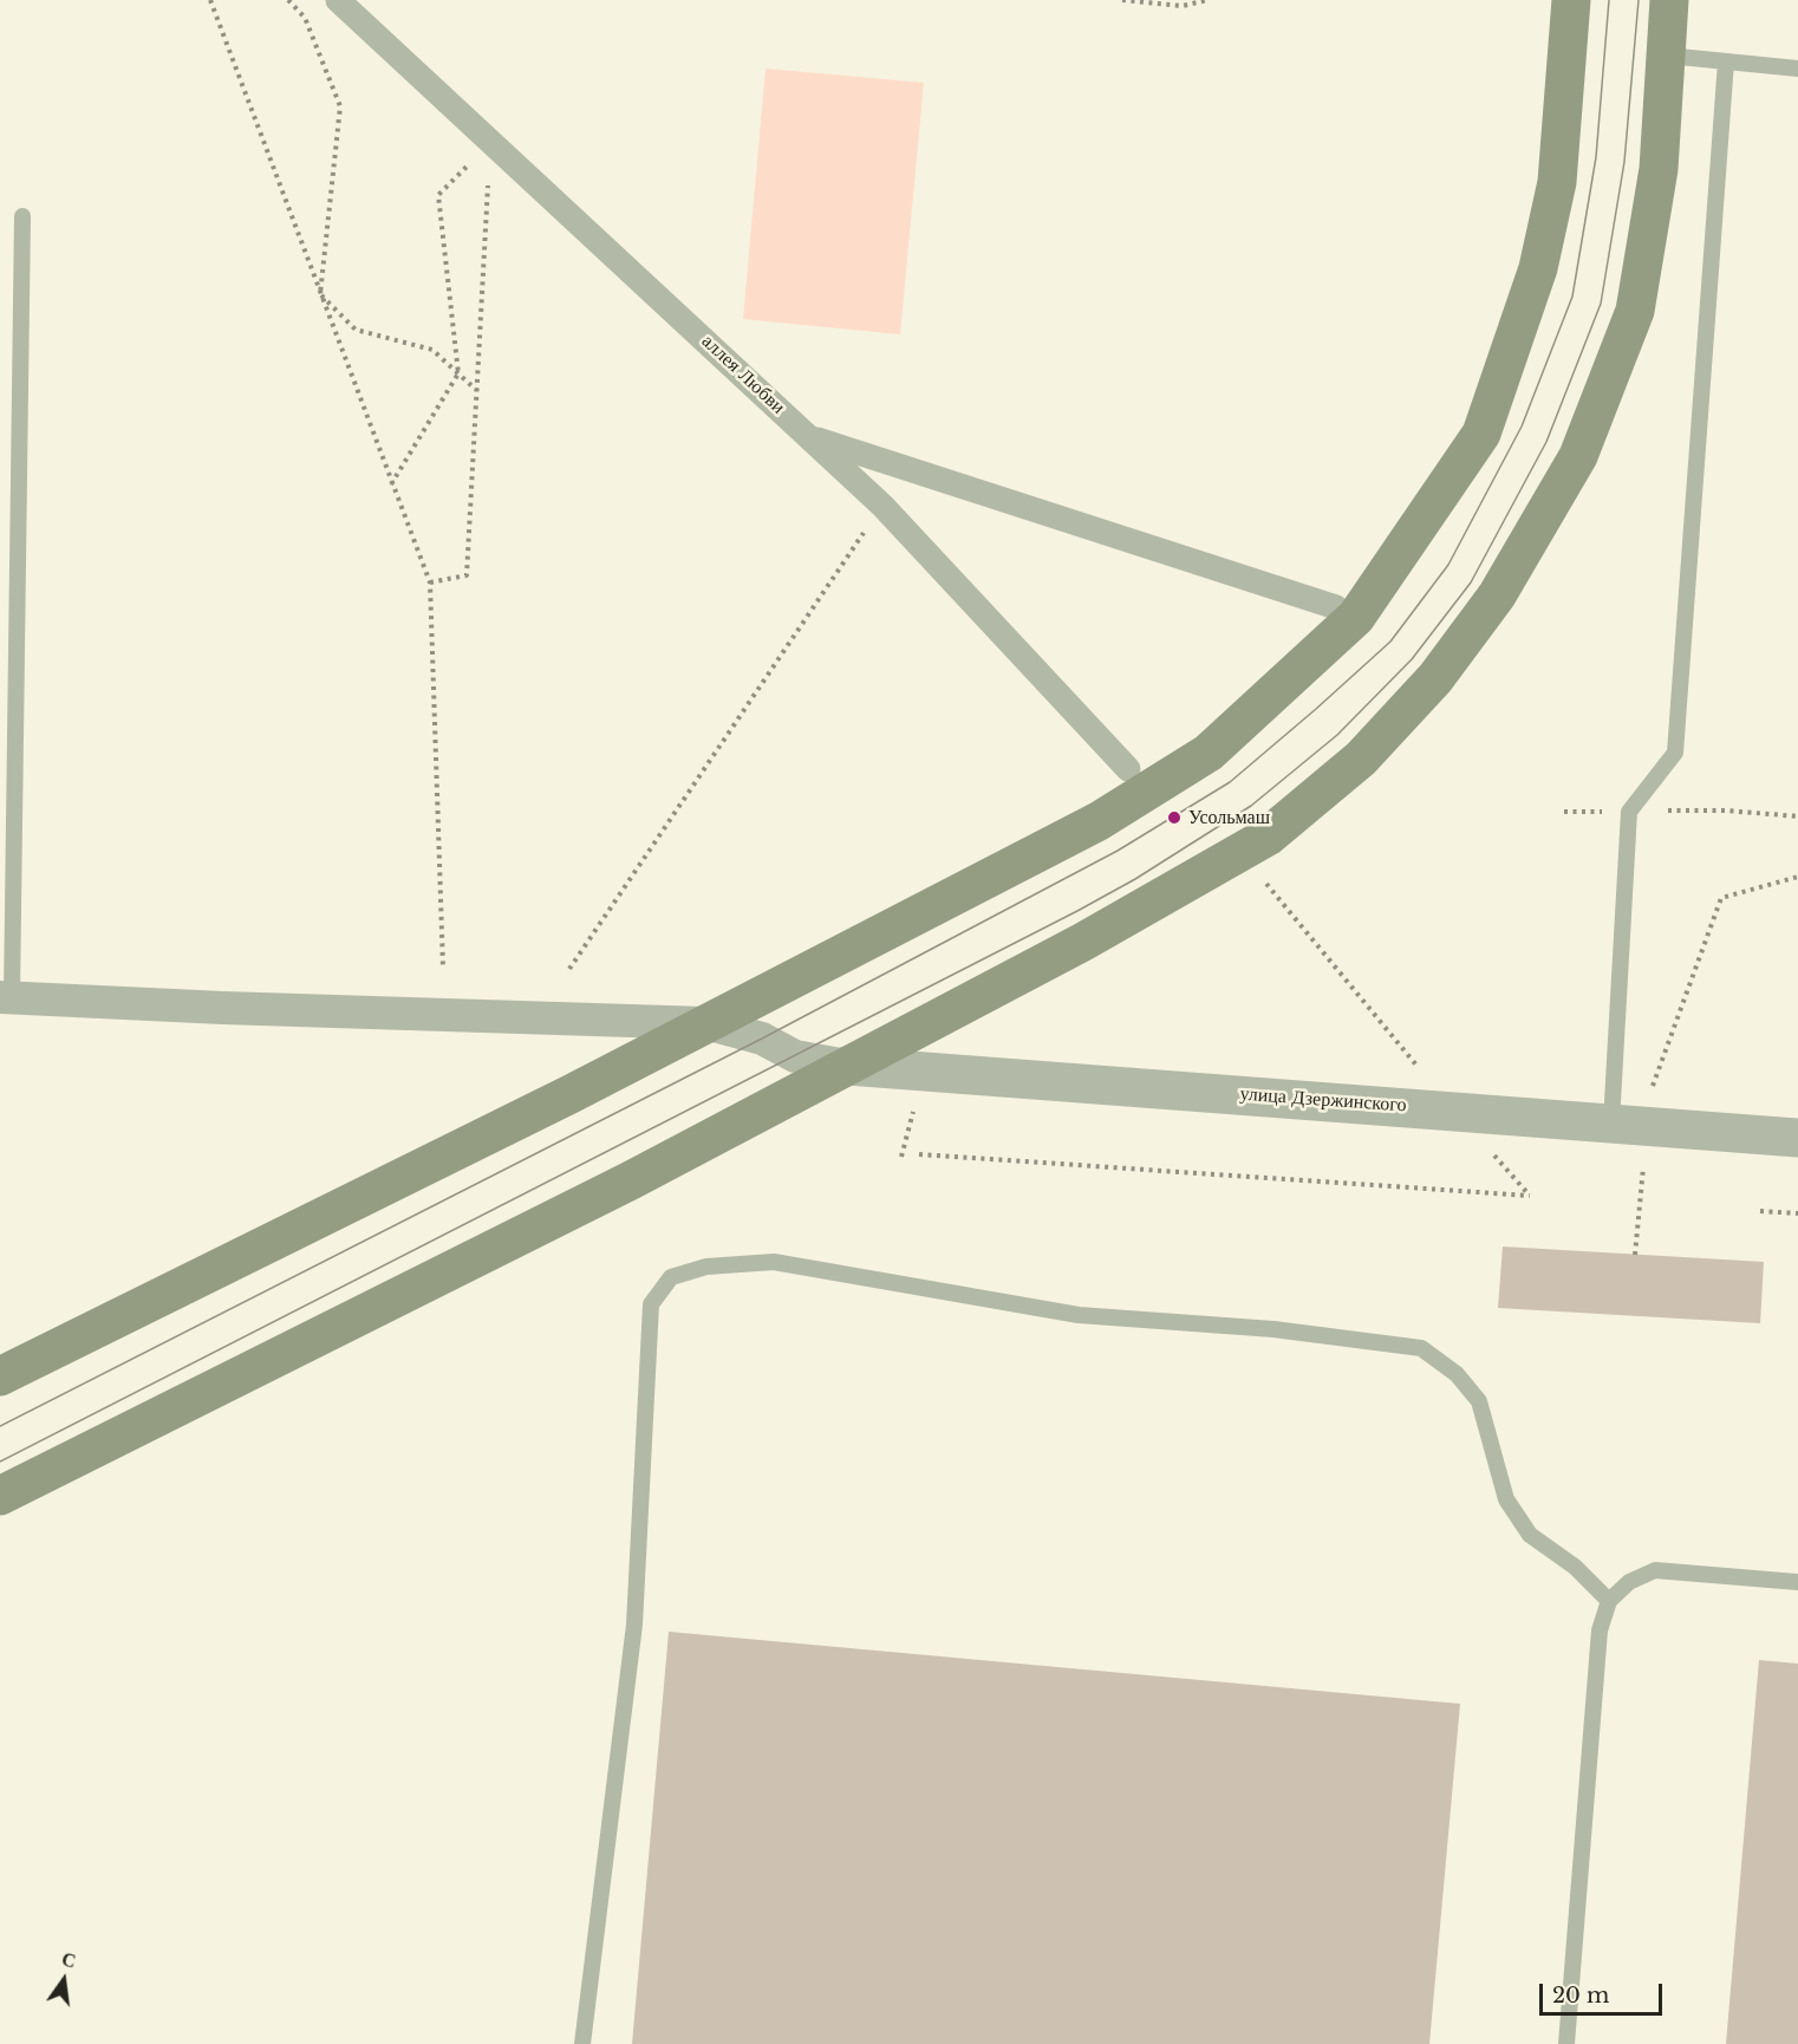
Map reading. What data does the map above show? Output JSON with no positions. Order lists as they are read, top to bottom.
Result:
{
  "streets": {
    "street": ["аллея Любви", "улица Дзержинского"]
  },
  "places": ["Усольмаш"],
  "scale_bar": "20 m",
  "north": "top"
}
